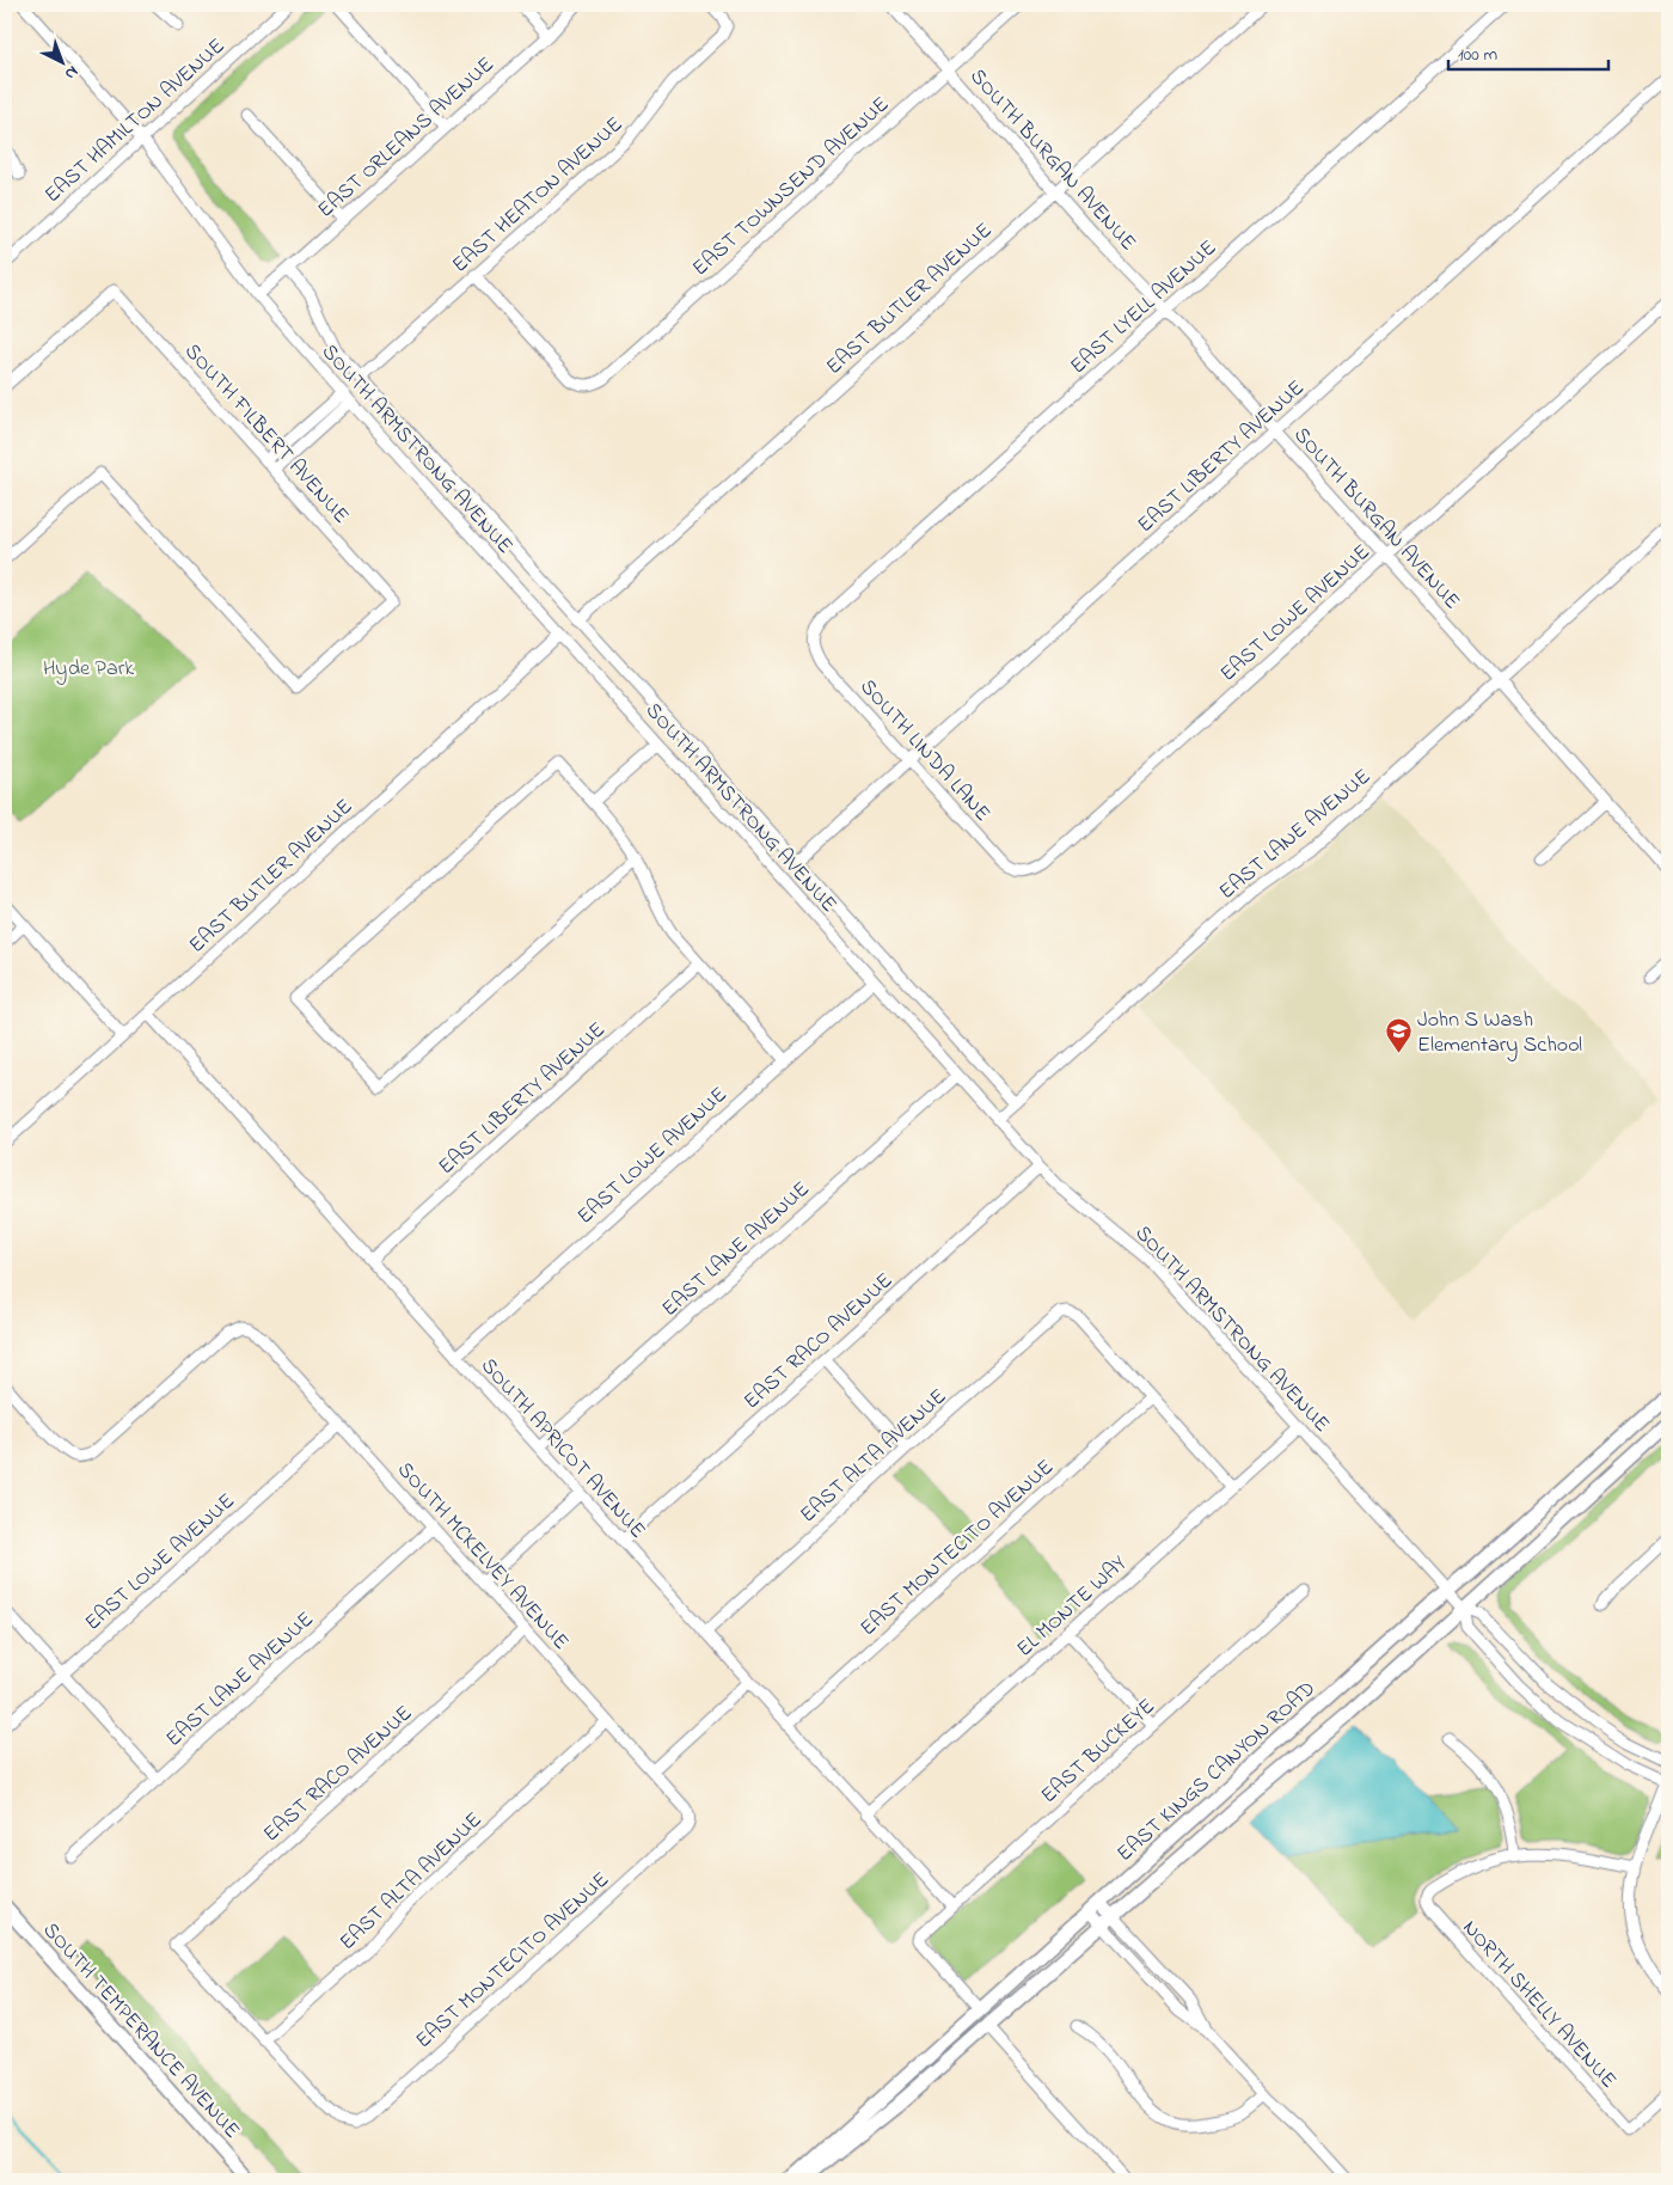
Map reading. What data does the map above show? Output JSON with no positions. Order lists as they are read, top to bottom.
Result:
{
  "streets": {
    "main road": ["EAST KINGS CANYON ROAD", "SOUTH TEMPERANCE AVENUE"],
    "street": [
      "EAST HAMILTON AVENUE",
      "EAST ORLEANS AVENUE",
      "SOUTH BURGAN AVENUE",
      "EAST TOWNSEND AVENUE",
      "EAST HEATON AVENUE",
      "EAST BUTLER AVENUE",
      "EAST LYELL AVENUE",
      "SOUTH FILBERT AVENUE",
      "SOUTH ARMSTRONG AVENUE",
      "EAST LIBERTY AVENUE",
      "EAST LOWE AVENUE",
      "SOUTH LINDA LANE",
      "EAST LANE AVENUE",
      "EAST RACO AVENUE",
      "SOUTH APRICOT AVENUE",
      "EAST ALTA AVENUE",
      "EAST MONTECITO AVENUE",
      "SOUTH MCKELVEY AVENUE",
      "EL MONTE WAY",
      "EAST BUCKEYE",
      "NORTH SHELLY AVENUE"
    ]
  },
  "crossings": [
    ["EAST HAMILTON AVENUE", "SOUTH ARMSTRONG AVENUE"],
    ["EAST ORLEANS AVENUE", "SOUTH ARMSTRONG AVENUE"],
    ["SOUTH BURGAN AVENUE", "EAST TOWNSEND AVENUE"],
    ["SOUTH BURGAN AVENUE", "EAST BUTLER AVENUE"],
    ["SOUTH BURGAN AVENUE", "EAST LYELL AVENUE"],
    ["SOUTH BURGAN AVENUE", "EAST LIBERTY AVENUE"],
    ["SOUTH BURGAN AVENUE", "EAST LOWE AVENUE"],
    ["SOUTH BURGAN AVENUE", "EAST LANE AVENUE"],
    ["EAST TOWNSEND AVENUE", "EAST HEATON AVENUE"],
    ["EAST HEATON AVENUE", "SOUTH ARMSTRONG AVENUE"],
    ["EAST BUTLER AVENUE", "SOUTH ARMSTRONG AVENUE"],
    ["EAST BUTLER AVENUE", "SOUTH APRICOT AVENUE"],
    ["EAST LYELL AVENUE", "SOUTH LINDA LANE"],
    ["SOUTH ARMSTRONG AVENUE", "EAST LIBERTY AVENUE"],
    ["SOUTH ARMSTRONG AVENUE", "EAST LOWE AVENUE"],
    ["SOUTH ARMSTRONG AVENUE", "EAST LANE AVENUE"],
    ["SOUTH ARMSTRONG AVENUE", "EAST RACO AVENUE"],
    ["SOUTH ARMSTRONG AVENUE", "EL MONTE WAY"],
    ["SOUTH ARMSTRONG AVENUE", "EAST KINGS CANYON ROAD"],
    ["EAST LIBERTY AVENUE", "SOUTH LINDA LANE"],
    ["EAST LIBERTY AVENUE", "SOUTH APRICOT AVENUE"],
    ["EAST LOWE AVENUE", "SOUTH LINDA LANE"],
    ["EAST LOWE AVENUE", "SOUTH APRICOT AVENUE"],
    ["EAST LOWE AVENUE", "SOUTH MCKELVEY AVENUE"],
    ["EAST LANE AVENUE", "SOUTH APRICOT AVENUE"],
    ["EAST LANE AVENUE", "SOUTH MCKELVEY AVENUE"],
    ["EAST RACO AVENUE", "SOUTH APRICOT AVENUE"],
    ["EAST RACO AVENUE", "EAST ALTA AVENUE"],
    ["EAST RACO AVENUE", "EAST MONTECITO AVENUE"],
    ["EAST RACO AVENUE", "SOUTH MCKELVEY AVENUE"],
    ["SOUTH APRICOT AVENUE", "EAST ALTA AVENUE"],
    ["SOUTH APRICOT AVENUE", "EAST MONTECITO AVENUE"],
    ["SOUTH APRICOT AVENUE", "EL MONTE WAY"],
    ["SOUTH APRICOT AVENUE", "EAST BUCKEYE"],
    ["EAST ALTA AVENUE", "EAST MONTECITO AVENUE"],
    ["EAST ALTA AVENUE", "SOUTH MCKELVEY AVENUE"],
    ["EAST MONTECITO AVENUE", "SOUTH MCKELVEY AVENUE"],
    ["EAST BUCKEYE", "EAST KINGS CANYON ROAD"]
  ],
  "parks": ["Hyde Park"],
  "places": {
    "school or university": ["John S Wash Elementary School"]
  },
  "scale_bar": "100 m",
  "north": "bottom right"
}
